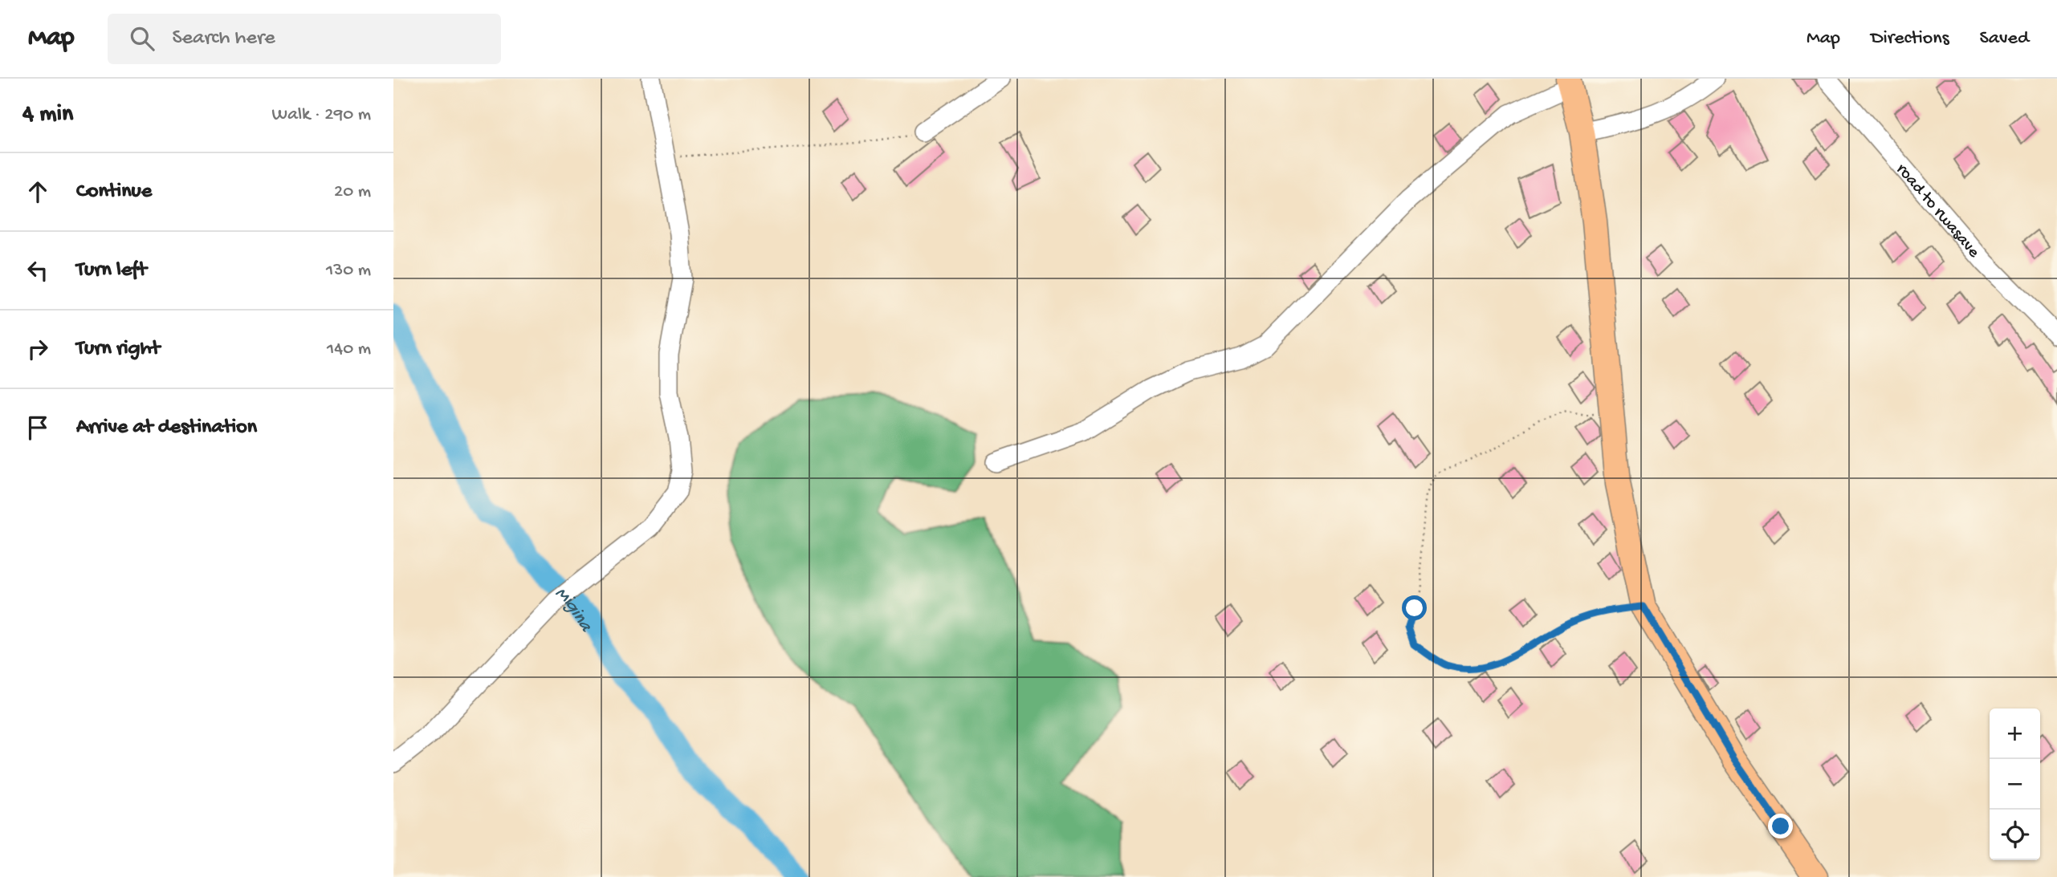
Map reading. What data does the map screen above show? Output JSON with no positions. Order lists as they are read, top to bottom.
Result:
{
  "streets": {
    "street": ["road to rwasave"]
  },
  "water": ["Migina"],
  "page": {
    "header": "Map",
    "search": "Search here",
    "nav": ["Map", "Directions", "Saved"],
    "heading": ["4 min", "Walk · 290 m"],
    "list": [
      ["Continue", "20 m"],
      ["Turn left", "130 m"],
      ["Turn right", "140 m"],
      "Arrive at destination"
    ],
    "map_buttons": ["+", "−"]
  }
}
